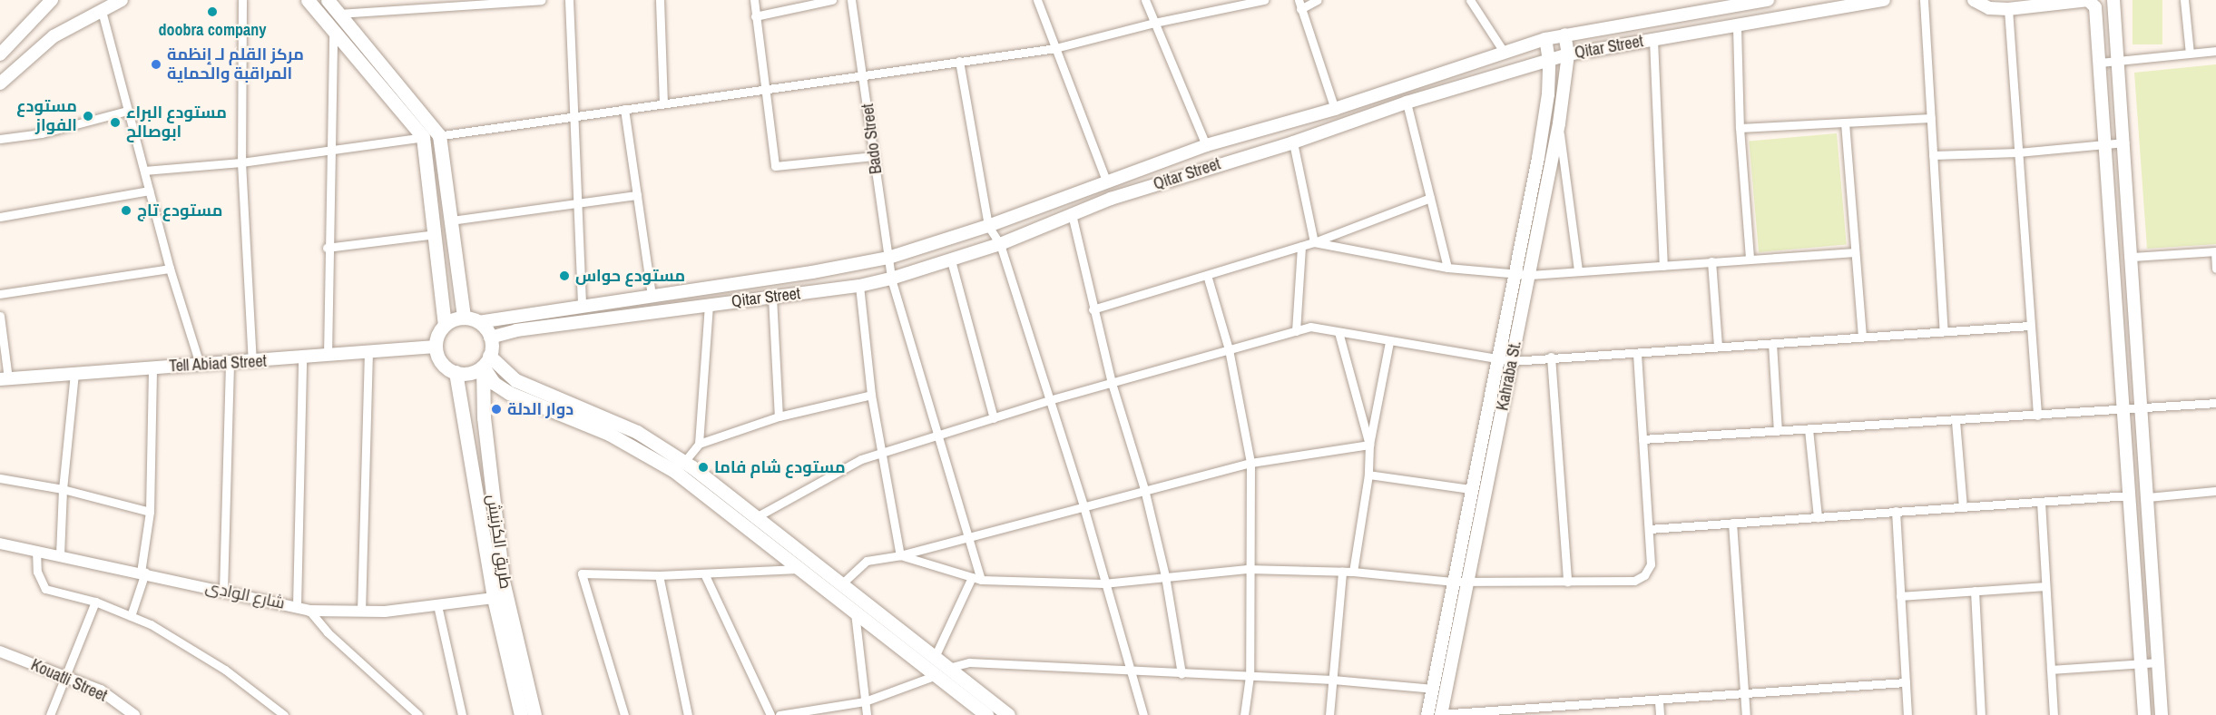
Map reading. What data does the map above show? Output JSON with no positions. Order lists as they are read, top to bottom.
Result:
{
  "streets": {
    "main road": [
      "Qitar Street",
      "Tell Abiad Street",
      "Kahraba St.",
      "طريق الكرنيش"
    ],
    "street": ["Bado Street", "شارع الوادى", "Kouatli Street"]
  },
  "crossings": [
    ["Qitar Street", "Bado Street"],
    ["Qitar Street", "Tell Abiad Street"],
    ["Qitar Street", "Kahraba St."],
    ["Qitar Street", "طريق الكرنيش"],
    ["Tell Abiad Street", "طريق الكرنيش"],
    ["طريق الكرنيش", "شارع الوادى"]
  ],
  "places": [
    "doobra company",
    "مركز القلم لـ إنظمة المراقبة والحماية",
    "مستودع الفواز",
    "مستودع البراء ابوصالح",
    "مستودع تاج",
    "مستودع حواس",
    "دوار الدلة",
    "مستودع شام فاما"
  ]
}
